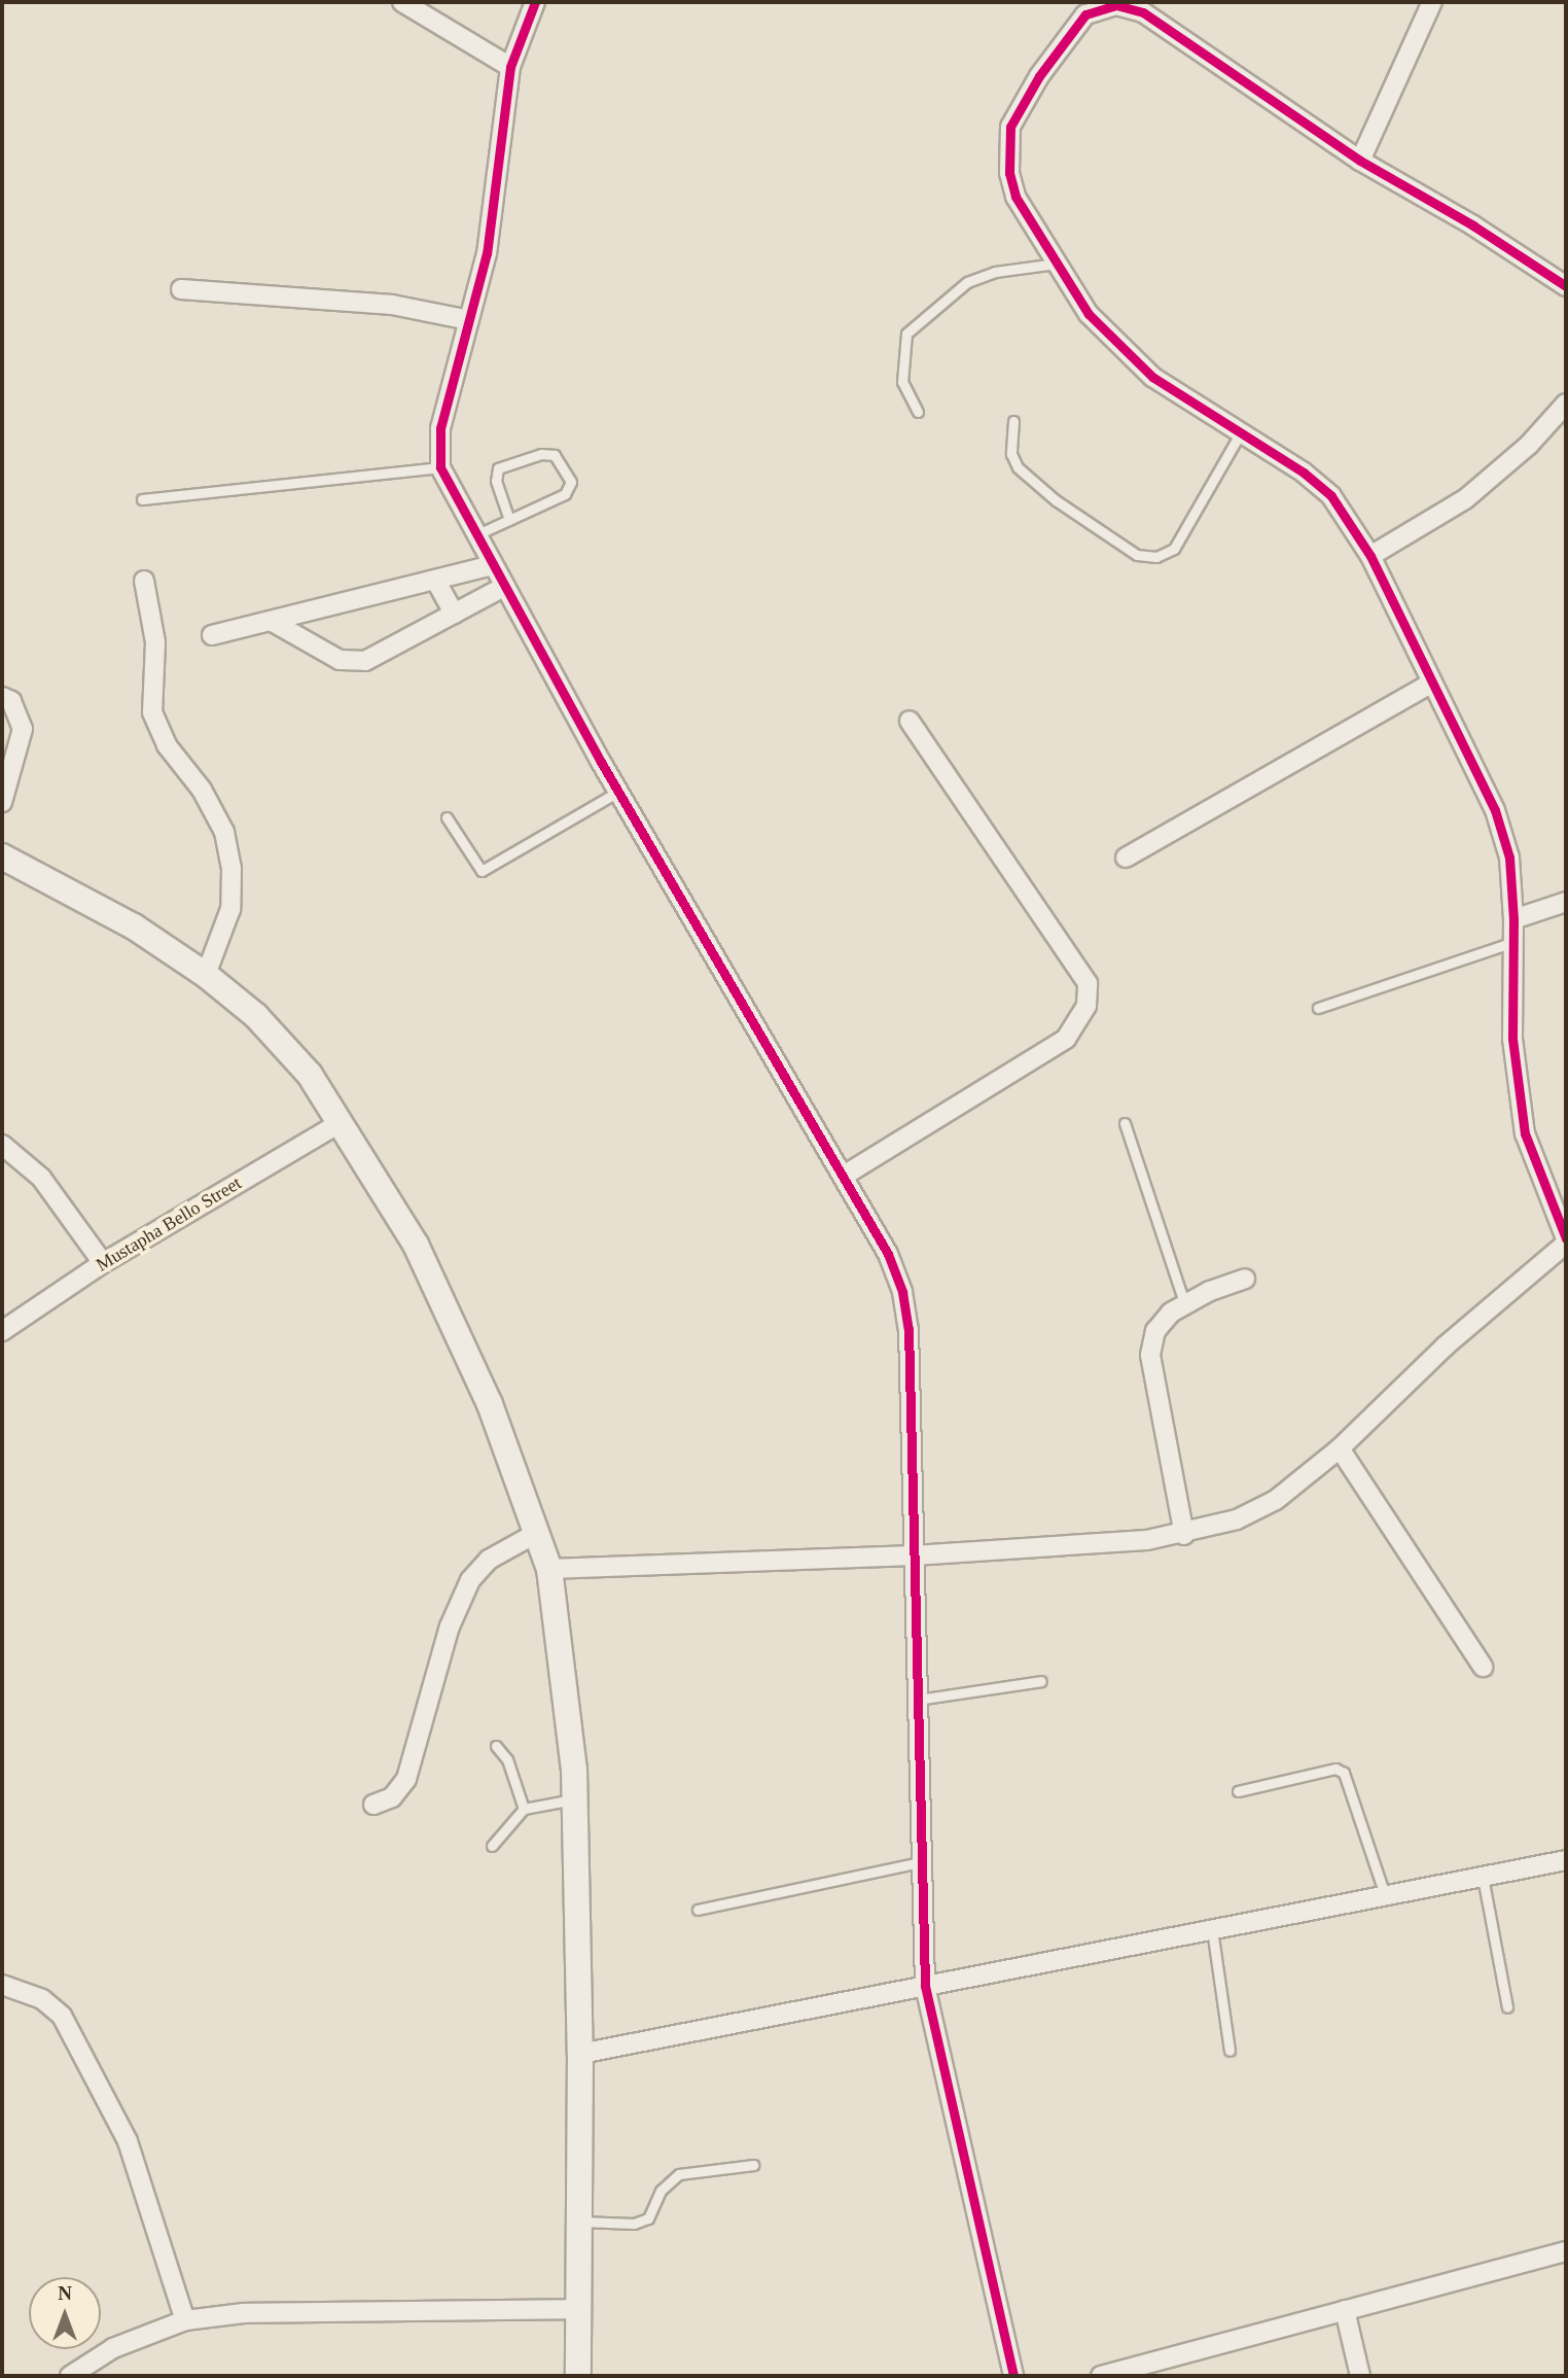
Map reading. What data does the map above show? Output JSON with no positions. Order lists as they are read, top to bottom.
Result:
{
  "streets": {
    "street": ["Mustapha Bello Street"]
  },
  "north": "top"
}
